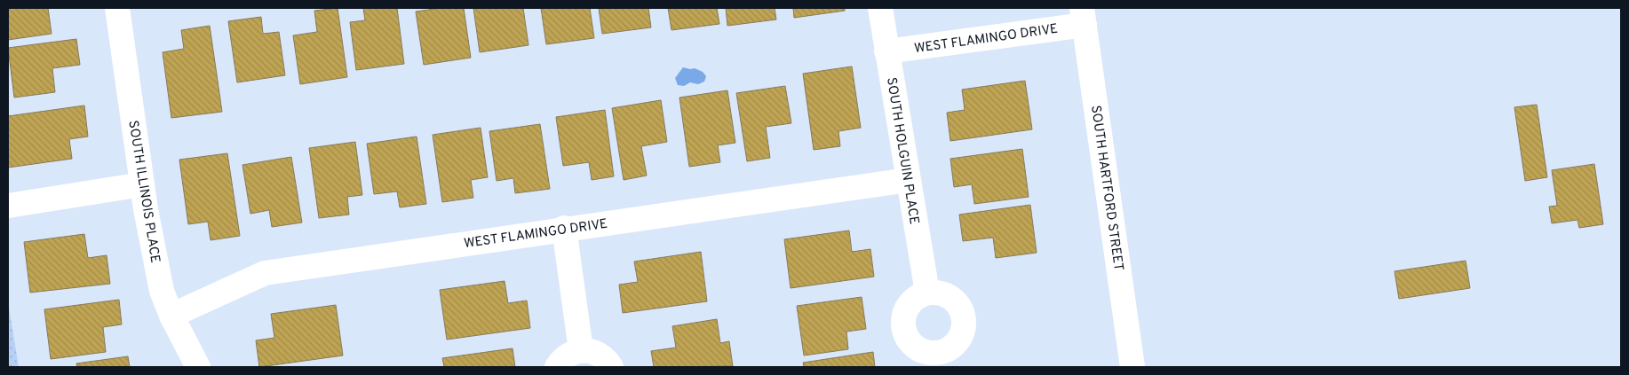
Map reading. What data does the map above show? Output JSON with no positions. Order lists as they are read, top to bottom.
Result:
{
  "streets": {
    "street": [
      "WEST FLAMINGO DRIVE",
      "SOUTH HOLGUIN PLACE",
      "SOUTH HARTFORD STREET",
      "SOUTH ILLINOIS PLACE"
    ]
  },
  "crossings": [
    ["WEST FLAMINGO DRIVE", "SOUTH HOLGUIN PLACE"],
    ["WEST FLAMINGO DRIVE", "SOUTH HARTFORD STREET"],
    ["WEST FLAMINGO DRIVE", "SOUTH ILLINOIS PLACE"]
  ]
}
